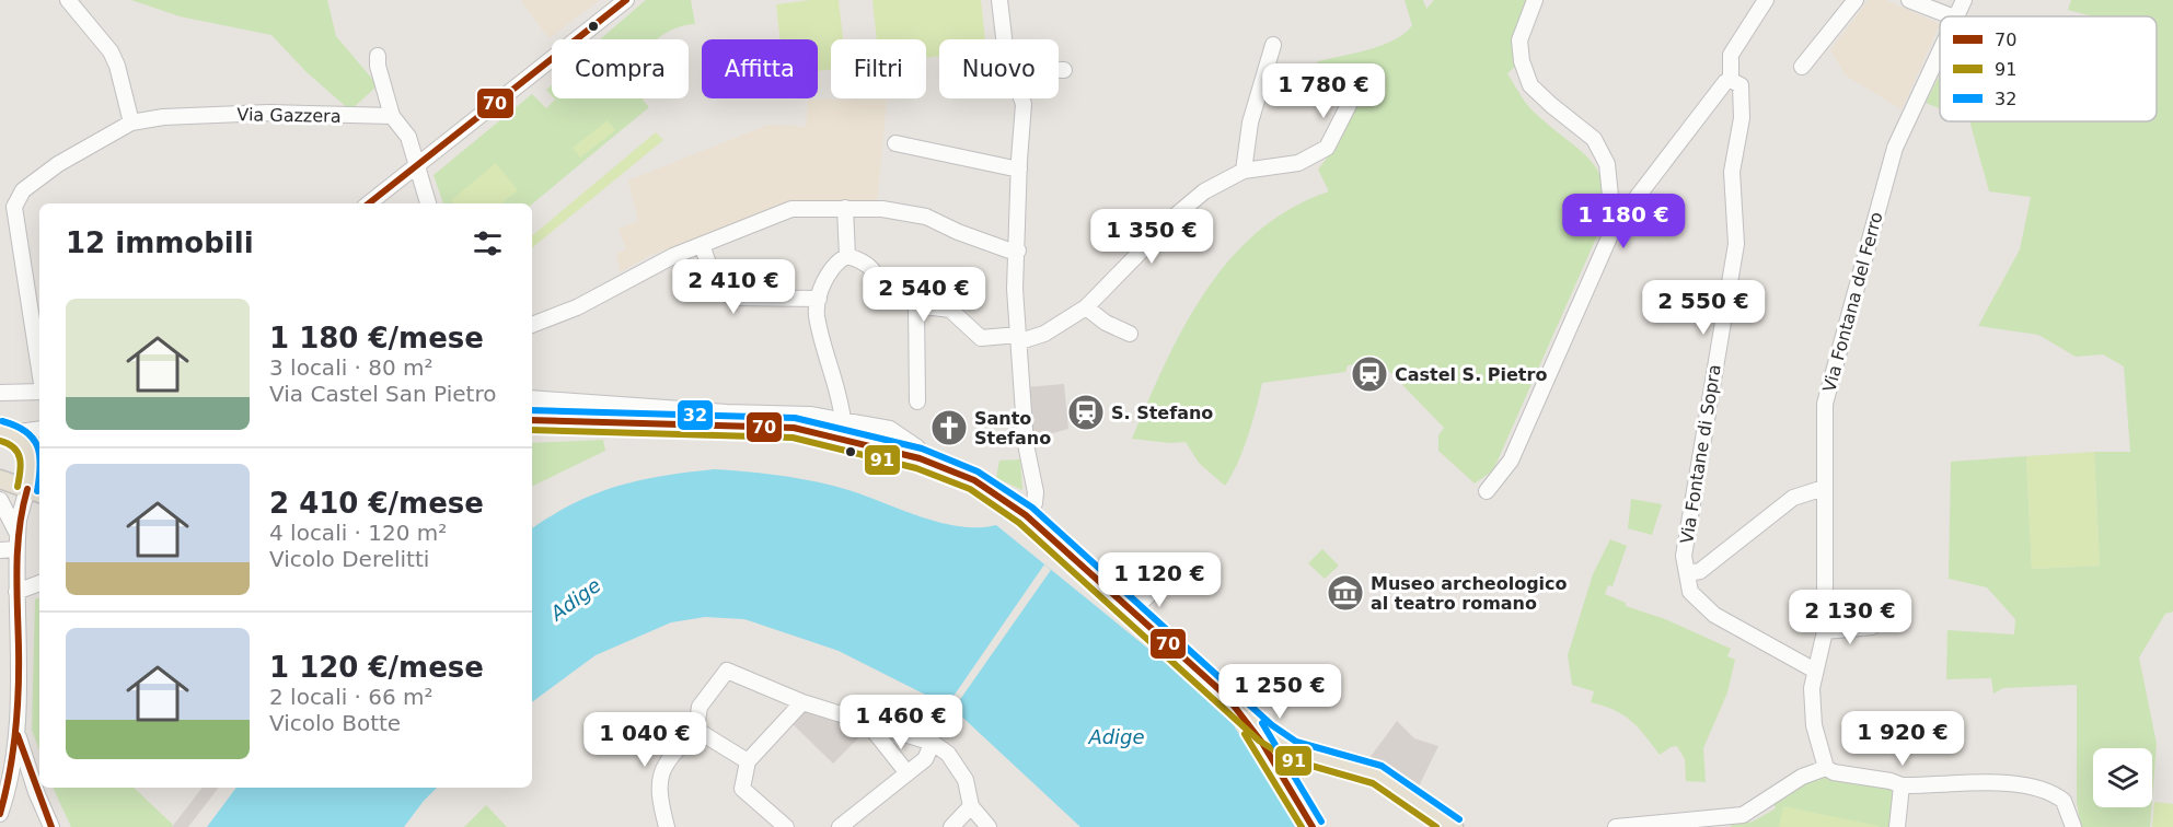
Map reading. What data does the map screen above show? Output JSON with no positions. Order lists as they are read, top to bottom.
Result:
{
  "streets": {
    "street": ["Via Gazzera", "Via Fontana del Ferro", "Via Fontane di Sopra"]
  },
  "water": ["Adige"],
  "places": {
    "station": ["Castel S. Pietro", "S. Stefano"],
    "church": ["Santo Stefano"],
    "museum": ["Museo archeologico al teatro romano"]
  },
  "lines": ["transit line 70", "transit line 32", "transit line 91"],
  "legend": ["70", "91", "32"],
  "page": {
    "chip": [
      "Compra",
      "Affitta",
      "Filtri",
      "Nuovo"
    ],
    "price": [
      "1 780 €",
      "1 180 €",
      "1 350 €",
      "2 410 €",
      "2 540 €",
      "2 550 €",
      "1 120 €",
      "2 130 €",
      "1 250 €",
      "1 460 €",
      "1 920 €",
      "1 040 €"
    ],
    "heading": "12 immobili",
    "list": [
      {
        "name": "1 180 €/mese",
        "note": "3 locali · 80 m² · Via Castel San Pietro"
      },
      {
        "name": "2 410 €/mese",
        "note": "4 locali · 120 m² · Vicolo Derelitti"
      },
      {
        "name": "1 120 €/mese",
        "note": "2 locali · 66 m² · Vicolo Botte"
      }
    ]
  }
}
